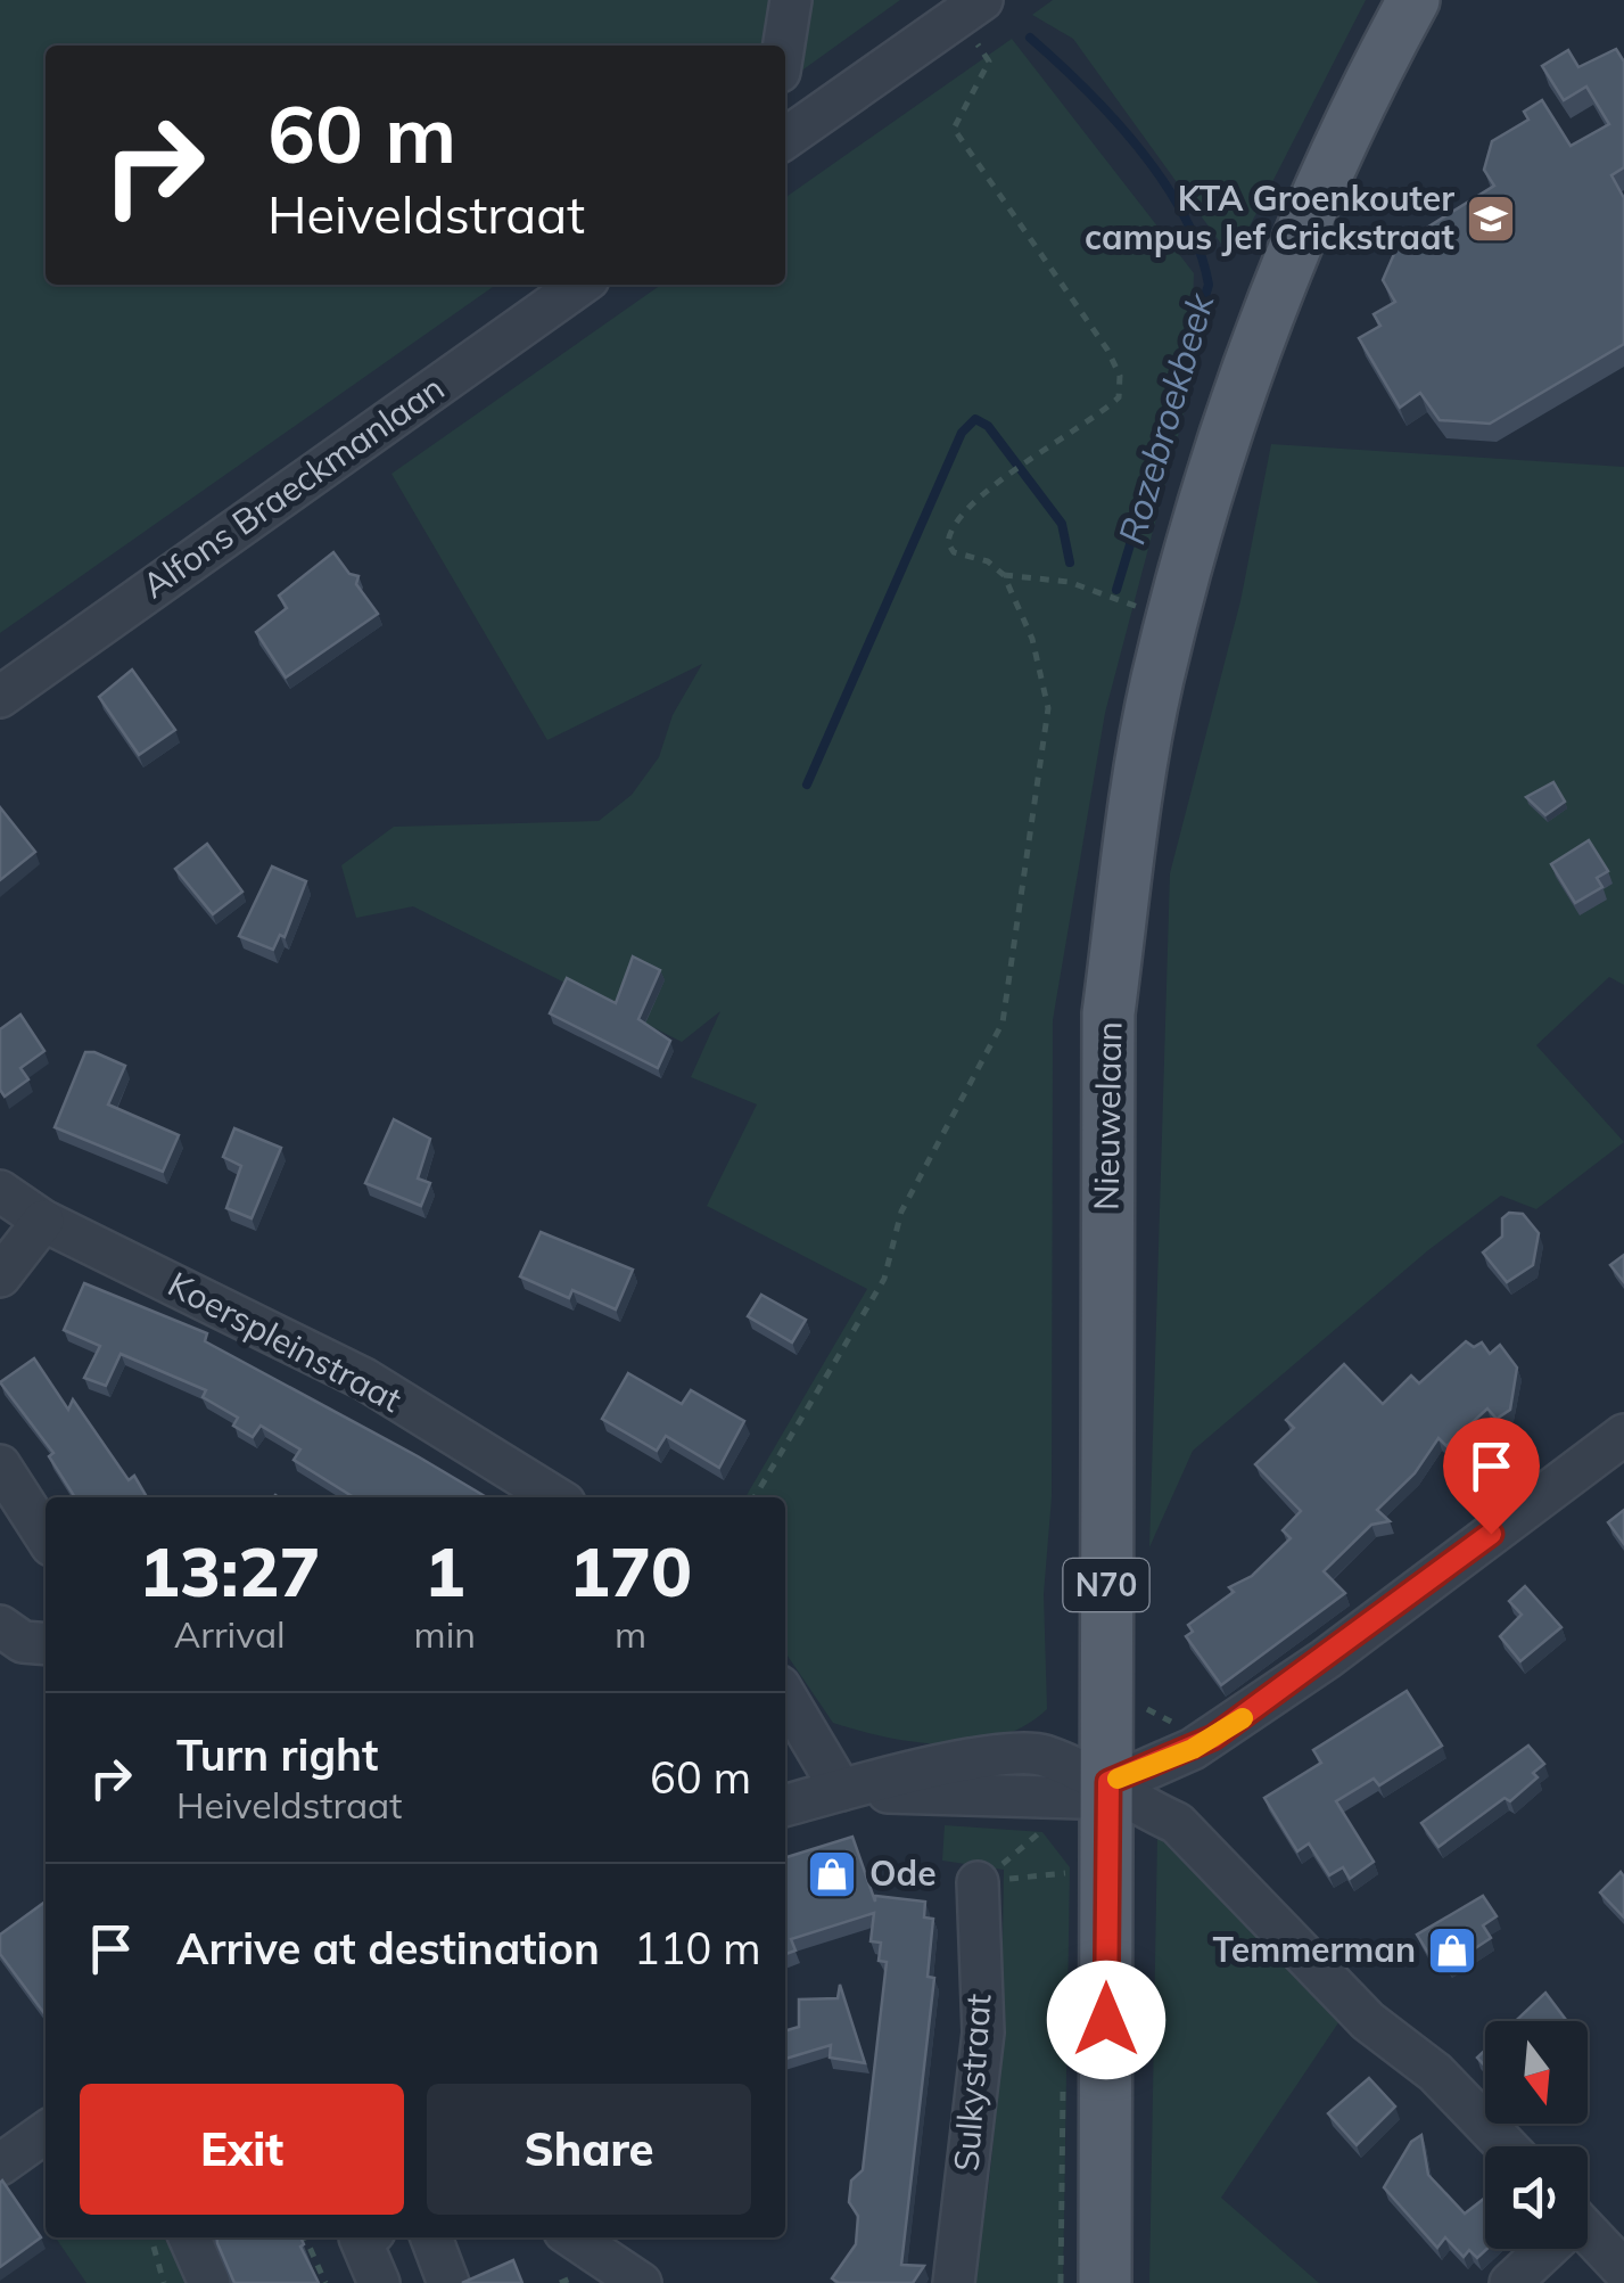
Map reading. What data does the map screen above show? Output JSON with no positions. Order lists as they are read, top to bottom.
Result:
{
  "streets": {
    "main road": ["Nieuwelaan", "N70"],
    "street": ["Alfons Braeckmanlaan", "Koerspleinstraat", "Sulkystraat"]
  },
  "water": ["Rozebroekbeek"],
  "places": {
    "school or university": ["KTA Groenkouter campus Jef Crickstraat"],
    "shop": ["Ode", "Temmerman"]
  },
  "north": "bottom",
  "page": {
    "turn": ["60 m", "Heiveldstraat"],
    "eta": [
      "13:27",
      "Arrival",
      "1",
      "min",
      "170",
      "m"
    ],
    "list": [
      {
        "name": "Turn right",
        "note": "Heiveldstraat",
        "value": "60 m"
      },
      {
        "name": "Arrive at destination",
        "value": "110 m"
      }
    ],
    "buttons": ["Exit", "Share"]
  }
}
